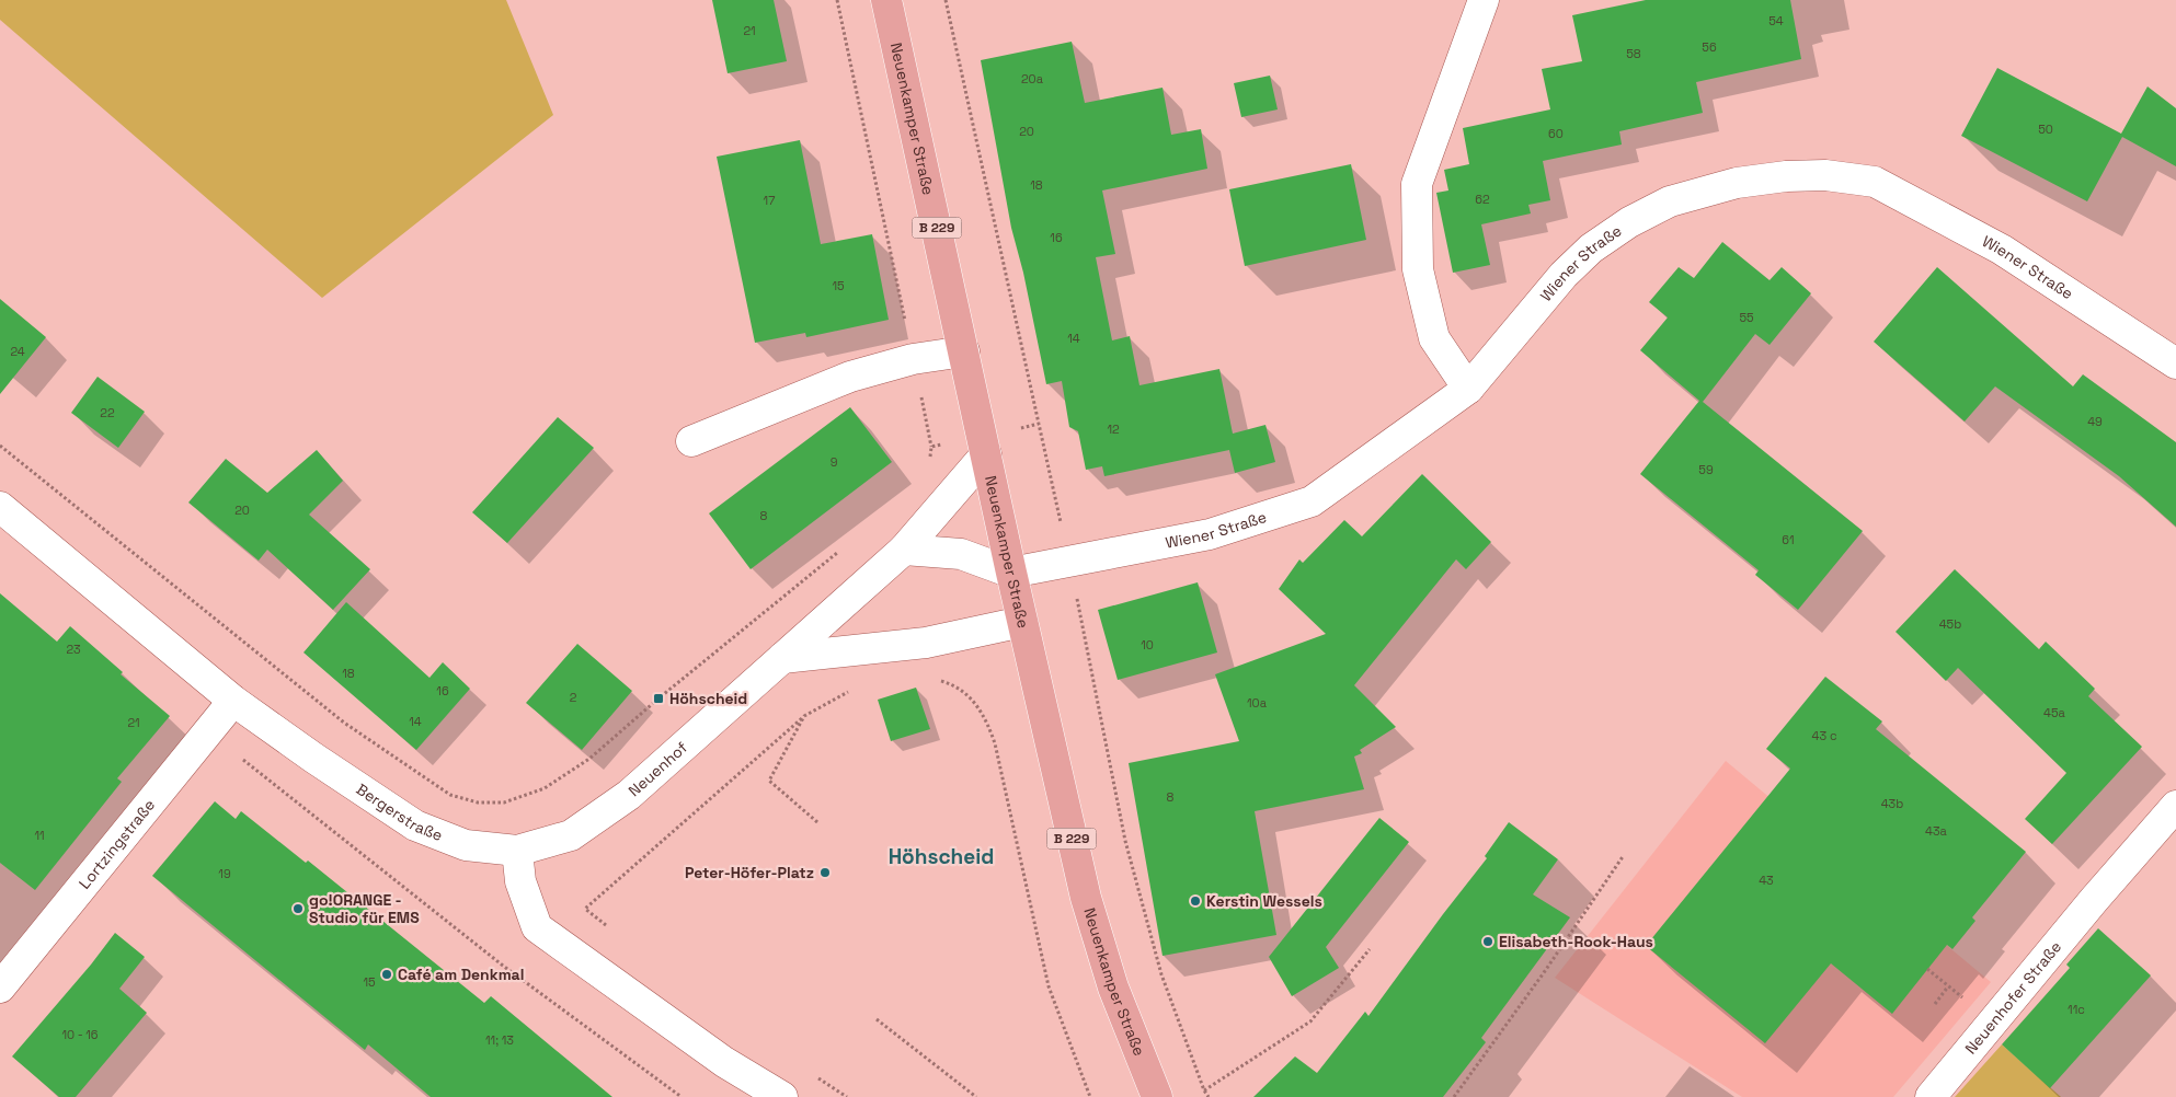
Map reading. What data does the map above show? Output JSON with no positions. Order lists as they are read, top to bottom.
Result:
{
  "streets": {
    "main road": ["Neuenkamper Straße", "B 229"],
    "street": [
      "Wiener Straße",
      "Neuenhof",
      "Bergerstraße",
      "Lortzingstraße",
      "Neuenhofer Straße"
    ]
  },
  "crossings": [
    ["Neuenkamper Straße", "Wiener Straße"],
    ["Neuenkamper Straße", "Neuenhof"],
    ["Neuenhof", "Bergerstraße"],
    ["Bergerstraße", "Lortzingstraße"]
  ],
  "districts": ["Höhscheid"],
  "places": {
    "transit": ["Höhscheid"],
    "other": [
      "Peter-Höfer-Platz",
      "Kerstin Wessels",
      "go!ORANGE - Studio für EMS",
      "Elisabeth-Rook-Haus",
      "Café am Denkmal"
    ]
  },
  "house_numbers": [
    "54",
    "21",
    "56",
    "58",
    "20a",
    "50",
    "20",
    "60",
    "18",
    "62",
    "17",
    "16",
    "15",
    "55",
    "14",
    "24",
    "22",
    "49",
    "12",
    "9",
    "59",
    "20",
    "8",
    "61",
    "45b",
    "10",
    "23",
    "18",
    "16",
    "2",
    "10a",
    "45a",
    "14",
    "21",
    "43 c",
    "8",
    "43b",
    "43a",
    "11",
    "19",
    "43",
    "15",
    "11c",
    "10 - 16",
    "11; 13"
  ]
}
